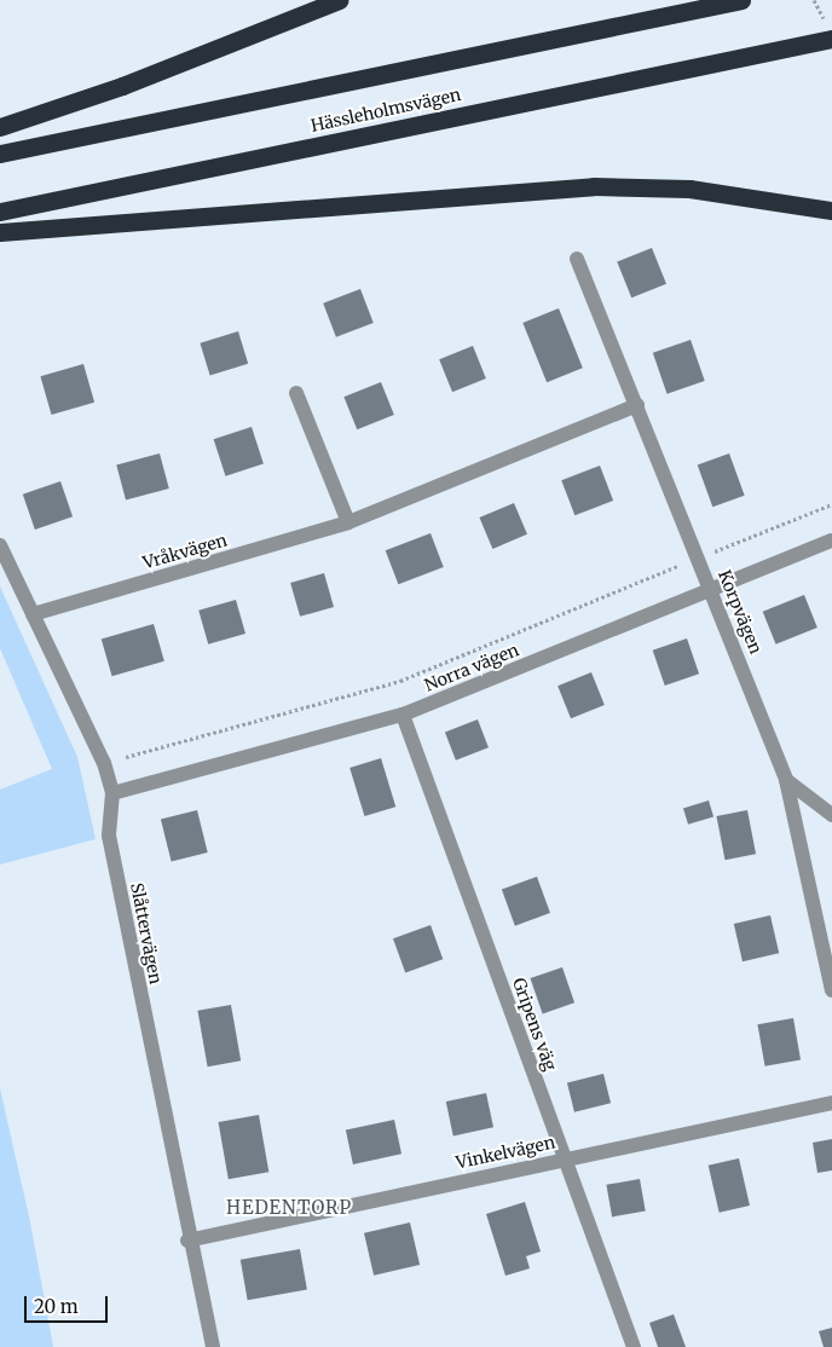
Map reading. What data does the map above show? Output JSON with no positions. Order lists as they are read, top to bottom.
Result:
{
  "streets": {
    "highway": ["Hässleholmsvägen"],
    "street": [
      "Vråkvägen",
      "Korpvägen",
      "Norra vägen",
      "Slåttervägen",
      "Gripens väg",
      "Vinkelvägen"
    ]
  },
  "crossings": [
    ["Vråkvägen", "Korpvägen"],
    ["Vråkvägen", "Slåttervägen"],
    ["Korpvägen", "Norra vägen"],
    ["Norra vägen", "Slåttervägen"],
    ["Norra vägen", "Gripens väg"],
    ["Slåttervägen", "Vinkelvägen"],
    ["Gripens väg", "Vinkelvägen"]
  ],
  "districts": ["HEDENTORP"],
  "scale_bar": "20 m"
}
